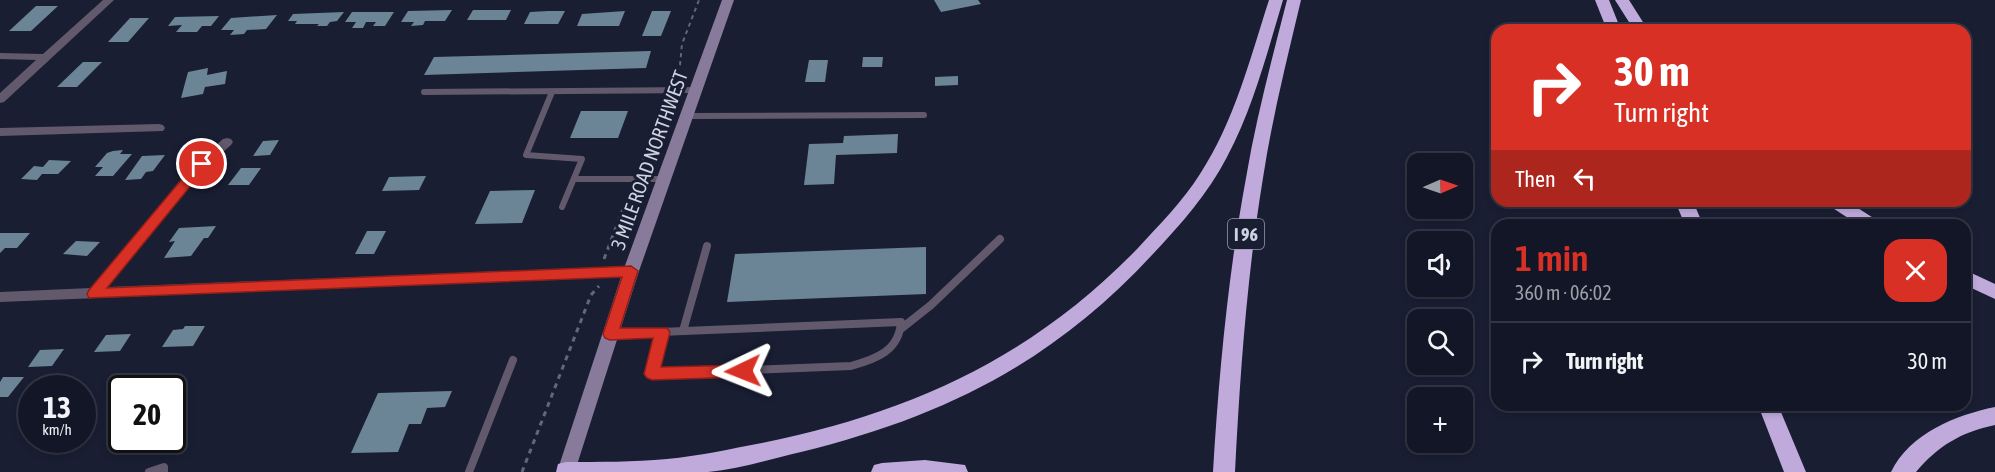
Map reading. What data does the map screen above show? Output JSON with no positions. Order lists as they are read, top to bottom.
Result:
{
  "streets": {
    "highway": ["I 96"],
    "main road": ["3 MILE ROAD NORTHWEST"]
  },
  "north": "right",
  "page": {
    "turn": ["30 m", "Turn right"],
    "then": "Then",
    "map_buttons": "+",
    "heading": ["1 min", "360 m · 06:02"],
    "list": [
      {
        "name": "Turn right",
        "value": "30 m"
      }
    ],
    "speed": "13 km/h",
    "limit": "20"
  }
}
